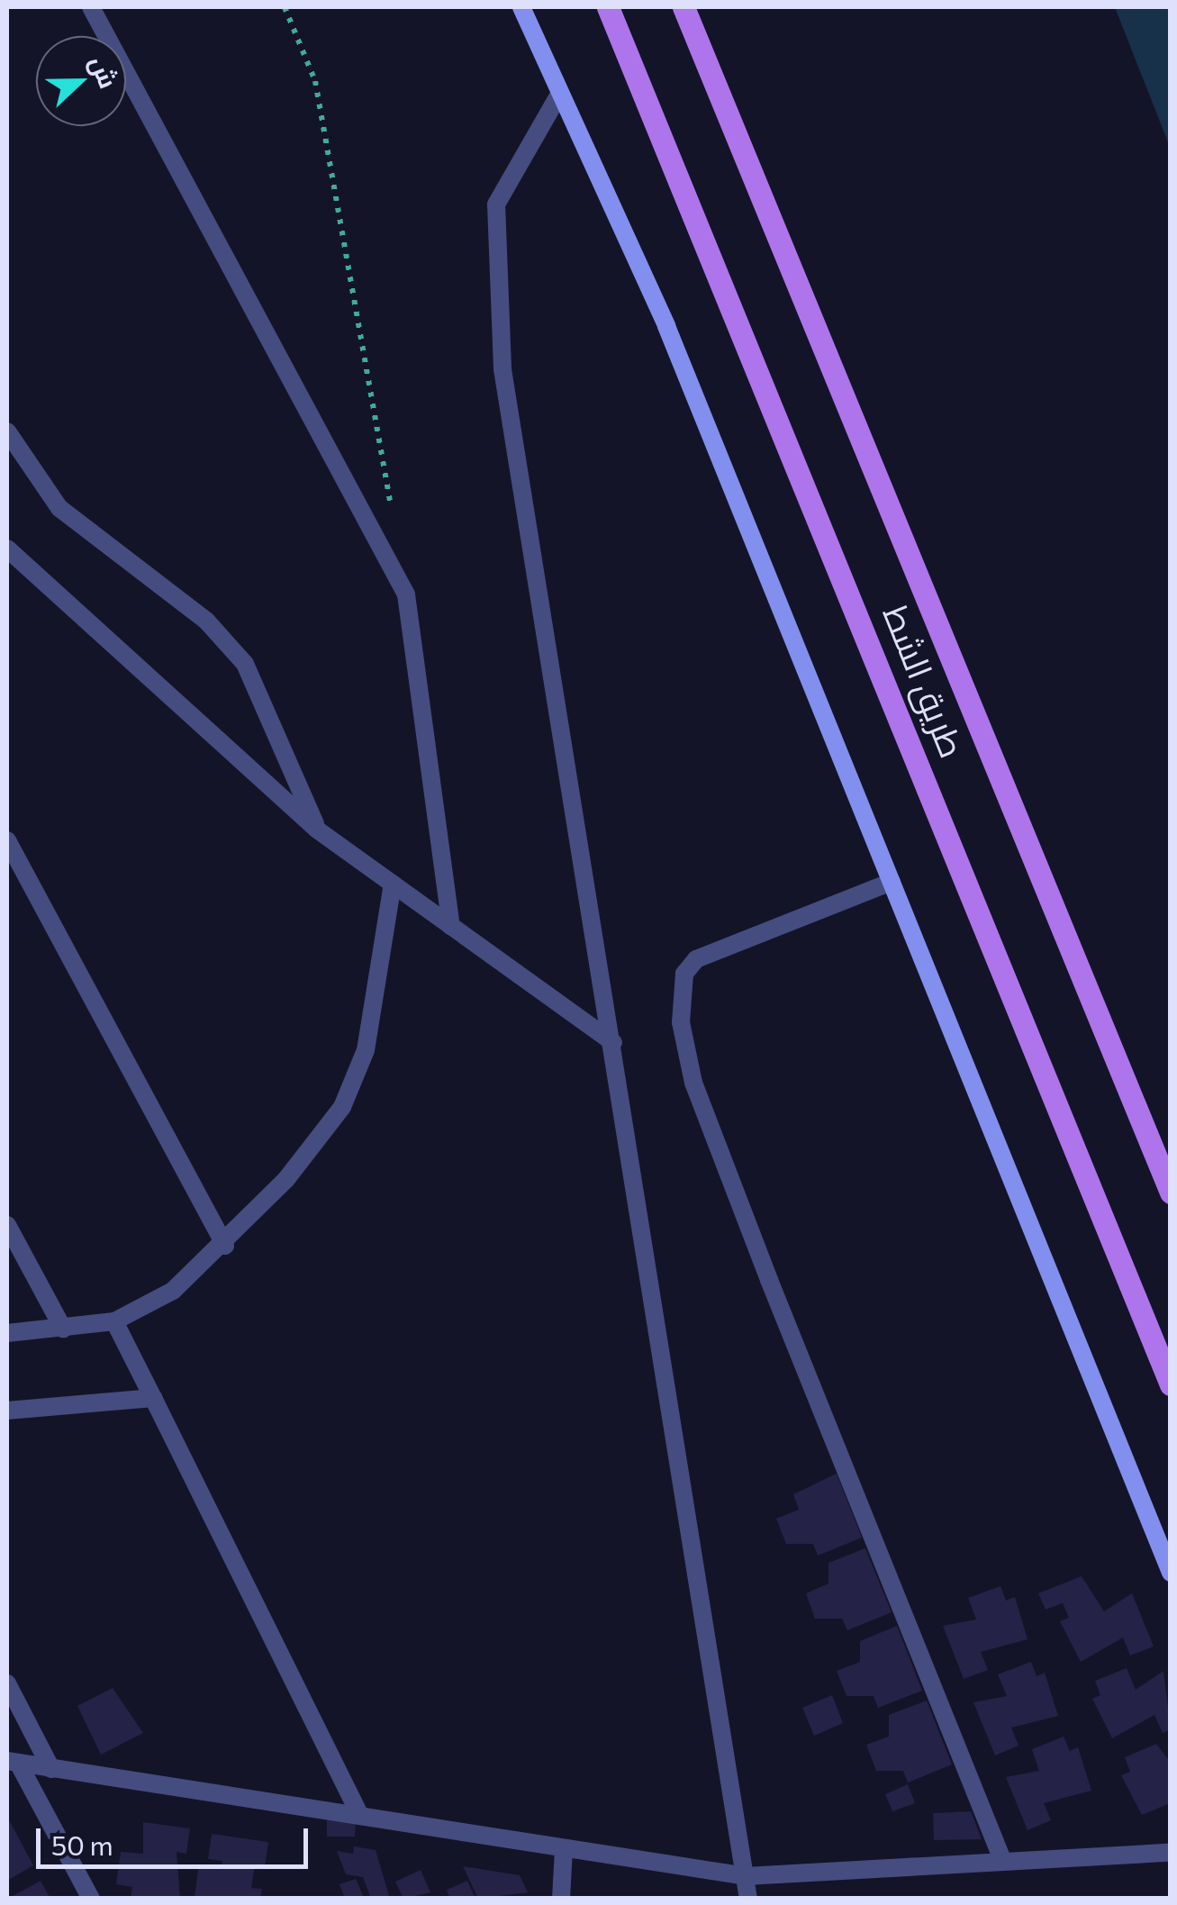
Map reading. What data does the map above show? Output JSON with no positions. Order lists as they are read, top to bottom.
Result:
{
  "streets": {
    "main road": ["طريق الشط"]
  },
  "scale_bar": "50 m",
  "north": "right"
}
